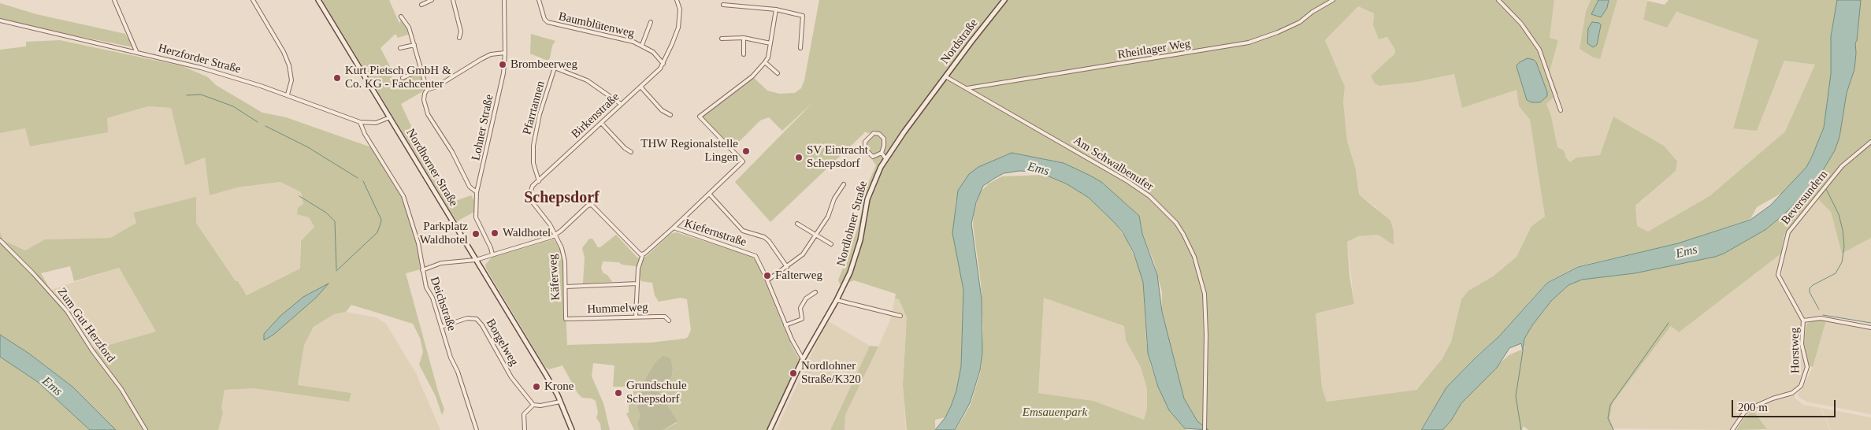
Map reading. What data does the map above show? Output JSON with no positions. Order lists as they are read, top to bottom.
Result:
{
  "streets": {
    "main road": ["Nordstraße", "Nordhorner Straße", "Nordlohner Straße"],
    "street": [
      "Baumblütenweg",
      "Rheitlager Weg",
      "Herzforder Straße",
      "Pfarrtannen",
      "Birkenstraße",
      "Lohner Straße",
      "Am Schwalbenufer",
      "Beversundern",
      "Kiefernstraße",
      "Käferweg",
      "Deichstraße",
      "Hummelweg",
      "Zum Gut Herzford",
      "Borgelweg",
      "Horstweg"
    ]
  },
  "crossings": [
    ["Baumblütenweg", "Birkenstraße"],
    ["Nordstraße", "Am Schwalbenufer"],
    ["Nordstraße", "Nordlohner Straße"],
    ["Rheitlager Weg", "Am Schwalbenufer"],
    ["Herzforder Straße", "Nordhorner Straße"],
    ["Herzforder Straße", "Deichstraße"],
    ["Pfarrtannen", "Birkenstraße"],
    ["Birkenstraße", "Käferweg"],
    ["Beversundern", "Horstweg"],
    ["Nordlohner Straße", "Kiefernstraße"],
    ["Käferweg", "Hummelweg"],
    ["Deichstraße", "Borgelweg"]
  ],
  "districts": ["Schepsdorf"],
  "water": ["Ems"],
  "parks": ["Emsauenpark"],
  "places": [
    "Brombeerweg",
    "Kurt Pietsch GmbH & Co. KG - Fachcenter",
    "THW Regionalstelle Lingen",
    "SV Eintracht Schepsdorf",
    "Waldhotel",
    "Parkplatz Waldhotel",
    "Falterweg",
    "Nordlohner Straße/K320",
    "Krone",
    "Grundschule Schepsdorf"
  ],
  "scale_bar": "200 m"
}
